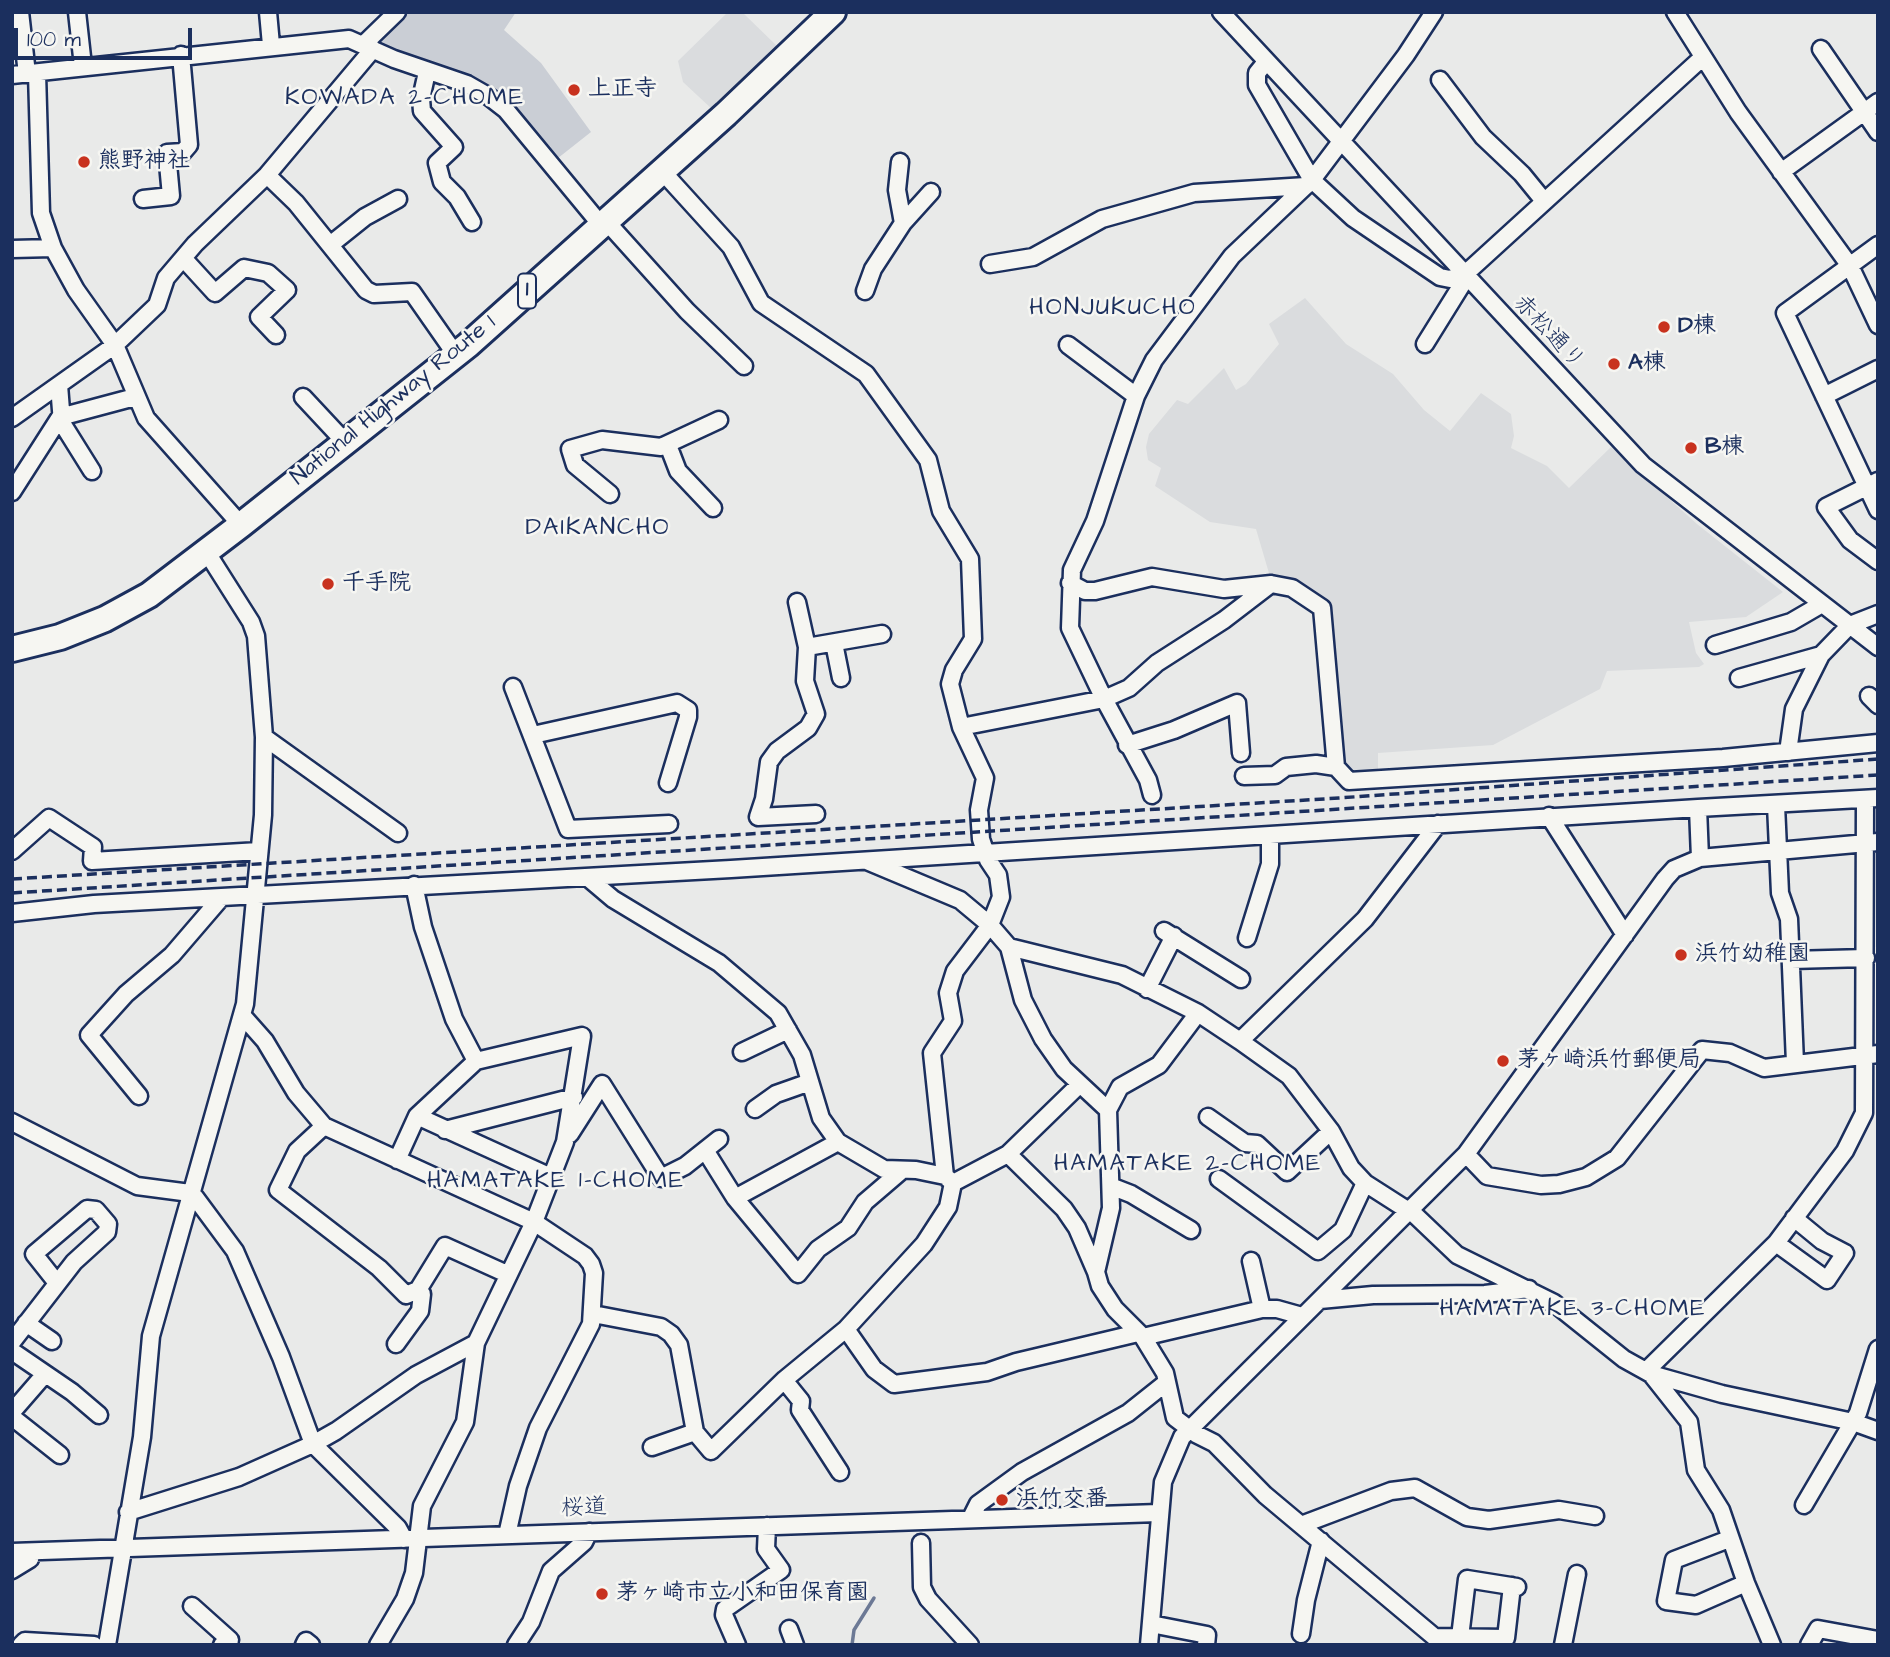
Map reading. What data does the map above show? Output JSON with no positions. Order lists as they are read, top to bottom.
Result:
{
  "streets": {
    "highway": ["1", "National Highway Route 1"],
    "street": ["赤松通り", "桜道"]
  },
  "districts": [
    "KOWADA 2-CHOME",
    "HONJUKUCHO",
    "DAIKANCHO",
    "HAMATAKE 2-CHOME",
    "HAMATAKE 1-CHOME",
    "HAMATAKE 3-CHOME"
  ],
  "places": [
    "上正寺",
    "熊野神社",
    "D棟",
    "A棟",
    "B棟",
    "千手院",
    "浜竹幼稚園",
    "茅ヶ崎浜竹郵便局",
    "浜竹交番",
    "茅ヶ崎市立小和田保育園"
  ],
  "scale_bar": "100 m"
}
